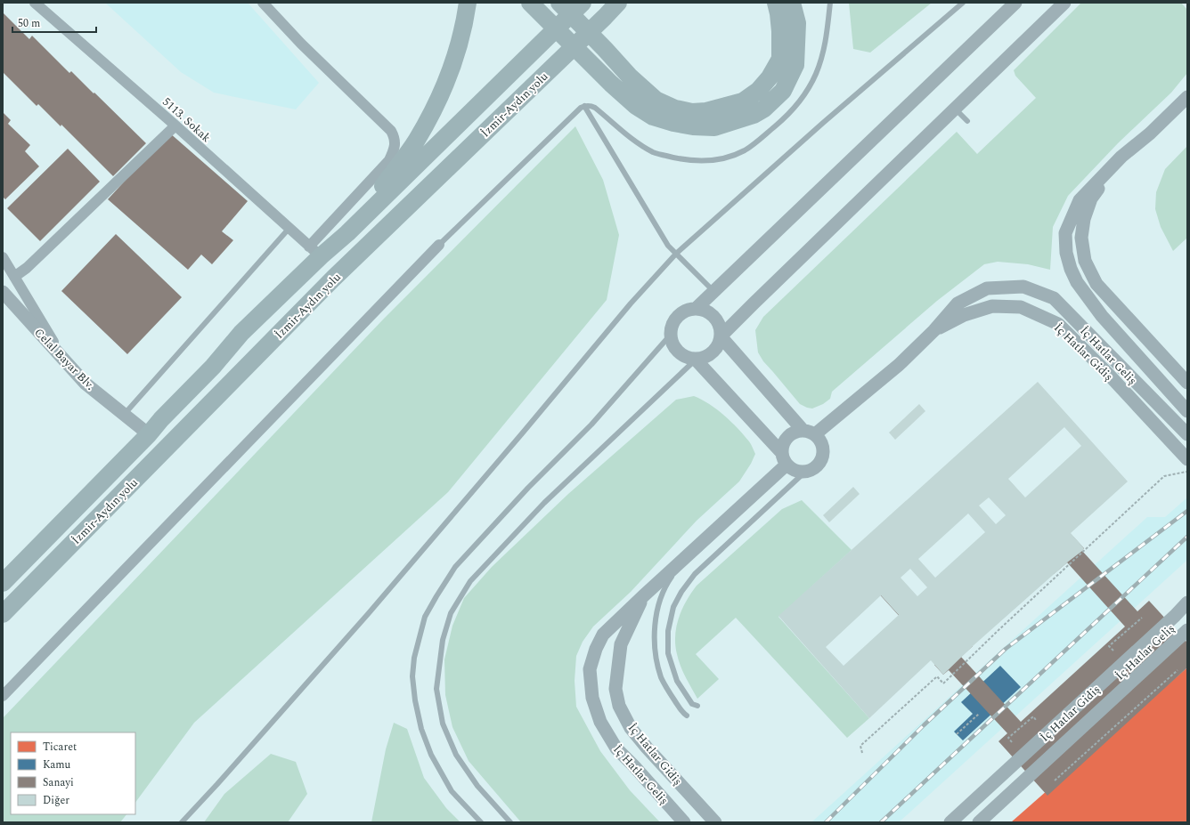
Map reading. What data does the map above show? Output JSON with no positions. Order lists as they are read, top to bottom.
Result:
{
  "streets": {
    "highway": ["İzmir-Aydın yolu"],
    "street": [
      "5113. Sokak",
      "İç Hatlar Gidiş",
      "İç Hatlar Geliş",
      "Celal Bayar Blv."
    ]
  },
  "crossings": [
    ["İzmir-Aydın yolu", "5113. Sokak"],
    ["İzmir-Aydın yolu", "Celal Bayar Blv."],
    ["İç Hatlar Gidiş", "İç Hatlar Geliş"]
  ],
  "legend": [
    "Ticaret",
    "Kamu",
    "Sanayi",
    "Diğer"
  ],
  "scale_bar": "50 m"
}
